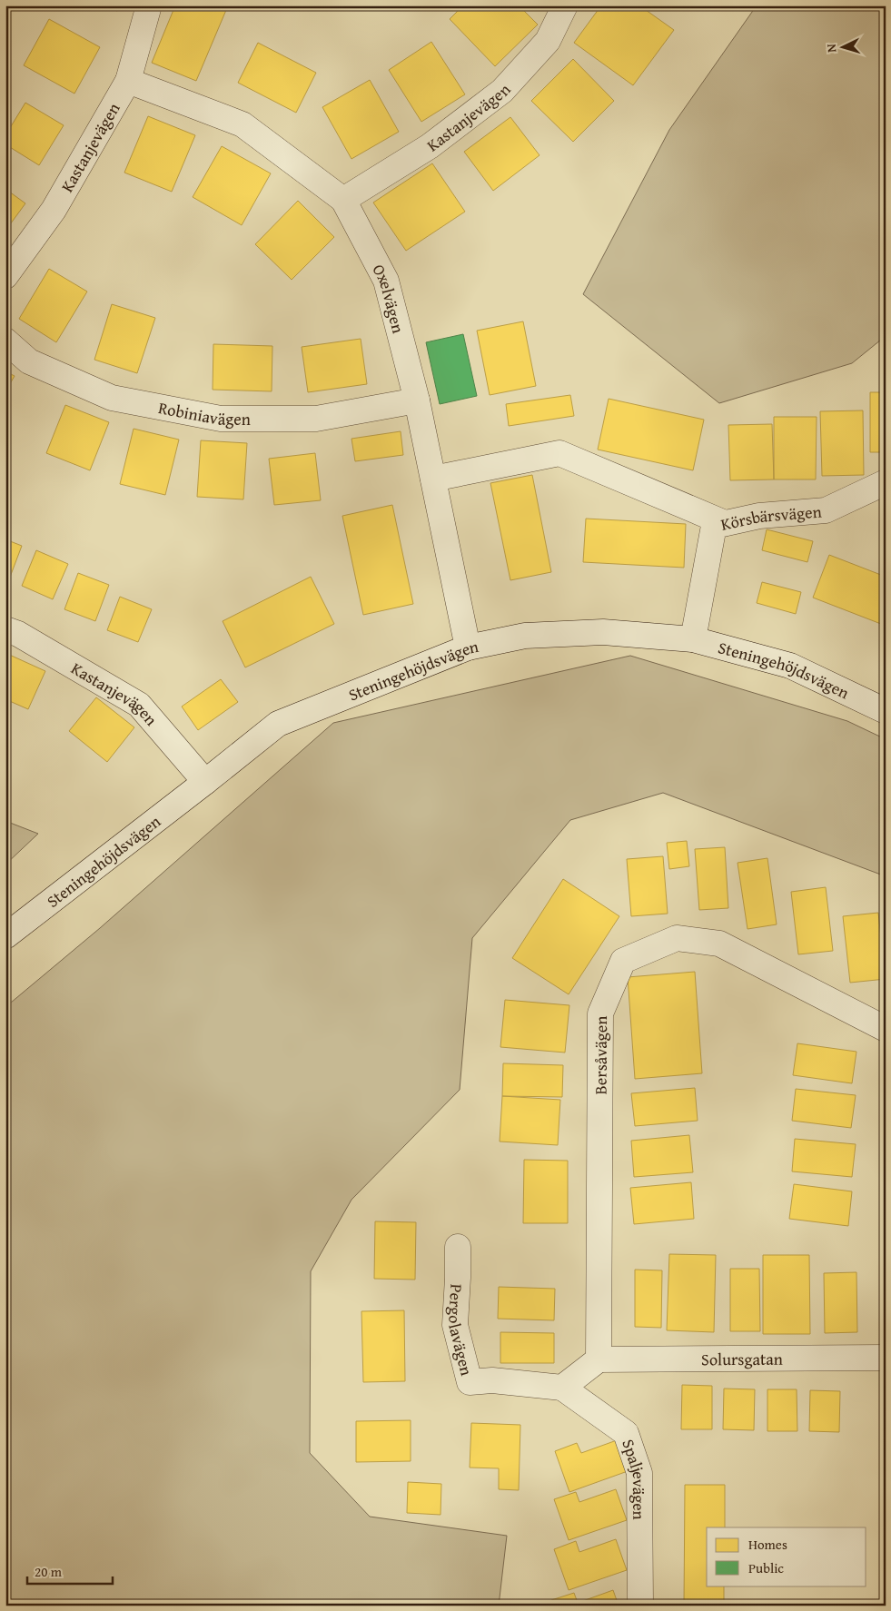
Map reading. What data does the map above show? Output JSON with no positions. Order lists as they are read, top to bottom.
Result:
{
  "streets": {
    "street": [
      "Kastanjevägen",
      "Oxelvägen",
      "Robiniavägen",
      "Körsbärsvägen",
      "Steningehöjdsvägen",
      "Bersåvägen",
      "Pergolavägen",
      "Solursgatan",
      "Spaljevägen"
    ]
  },
  "crossings": [
    ["Kastanjevägen", "Oxelvägen"],
    ["Kastanjevägen", "Steningehöjdsvägen"],
    ["Oxelvägen", "Robiniavägen"],
    ["Oxelvägen", "Steningehöjdsvägen"],
    ["Körsbärsvägen", "Steningehöjdsvägen"],
    ["Bersåvägen", "Solursgatan"],
    ["Pergolavägen", "Spaljevägen"]
  ],
  "legend": ["Homes", "Public"],
  "scale_bar": "20 m",
  "north": "left"
}
